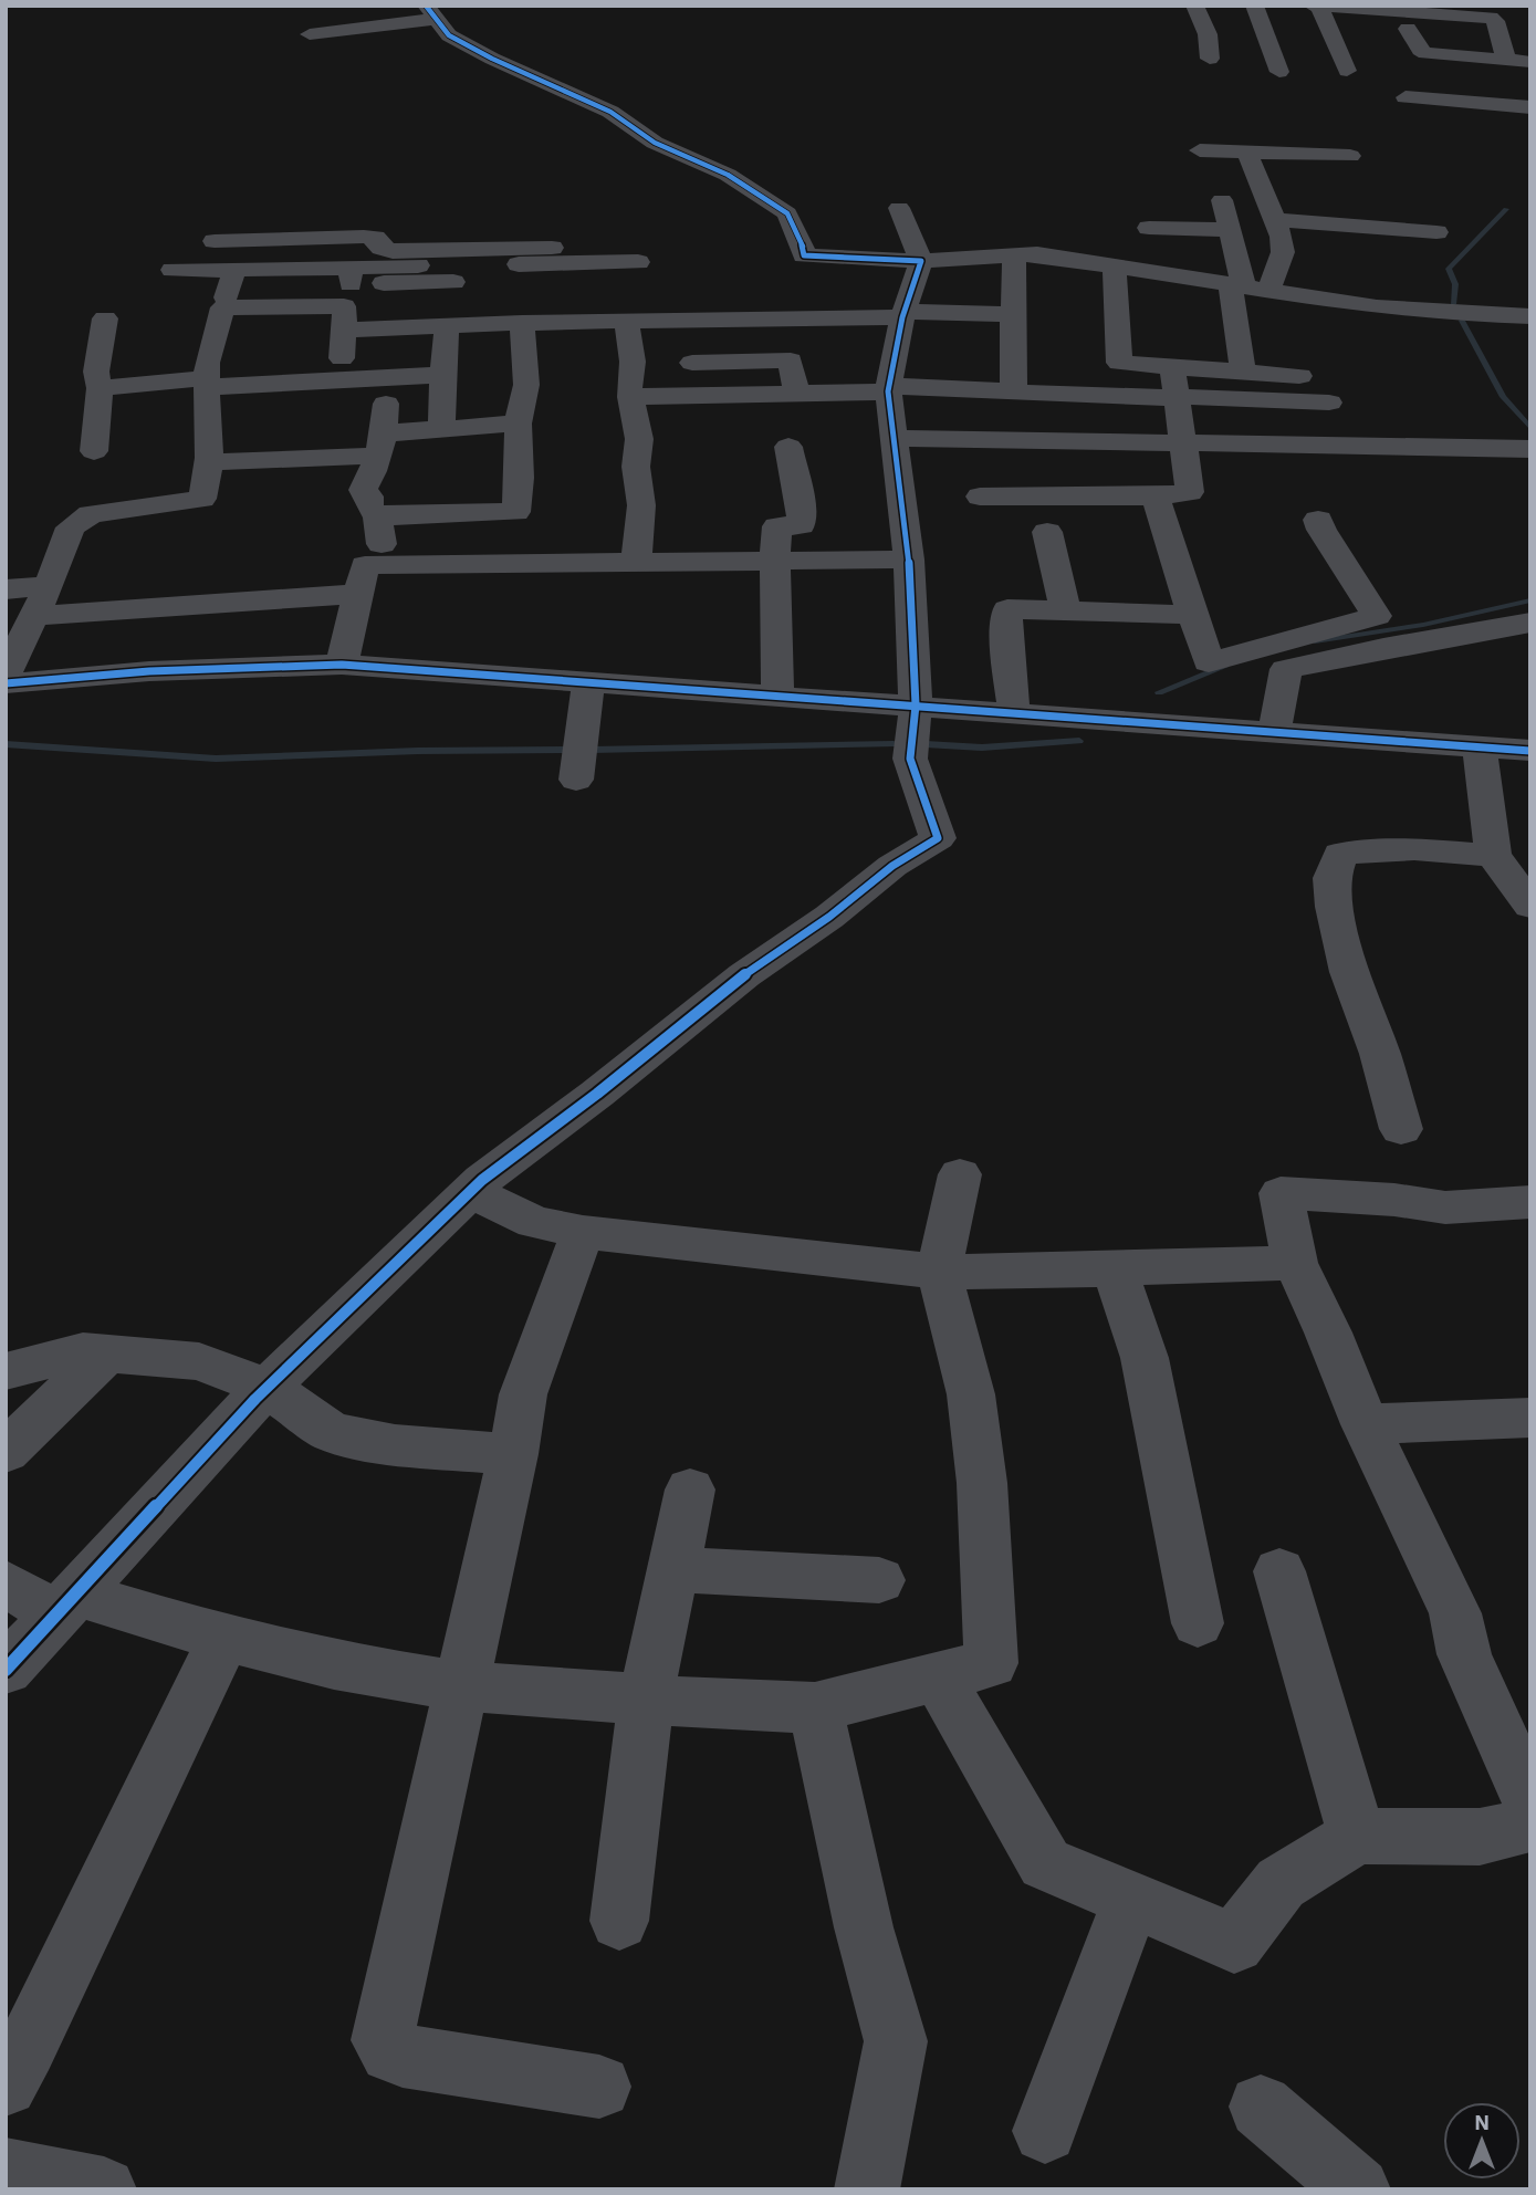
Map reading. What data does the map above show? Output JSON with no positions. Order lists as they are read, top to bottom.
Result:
{
  "north": "top"
}
